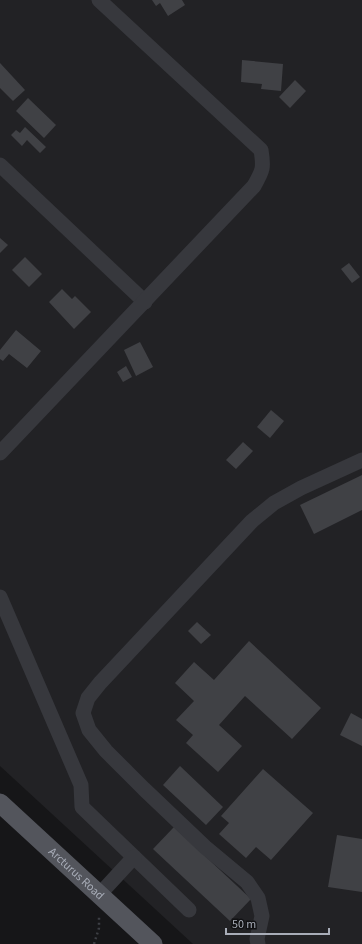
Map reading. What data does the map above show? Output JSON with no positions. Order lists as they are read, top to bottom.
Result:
{
  "streets": {
    "main road": ["Arcturus Road"]
  },
  "scale_bar": "50 m"
}
